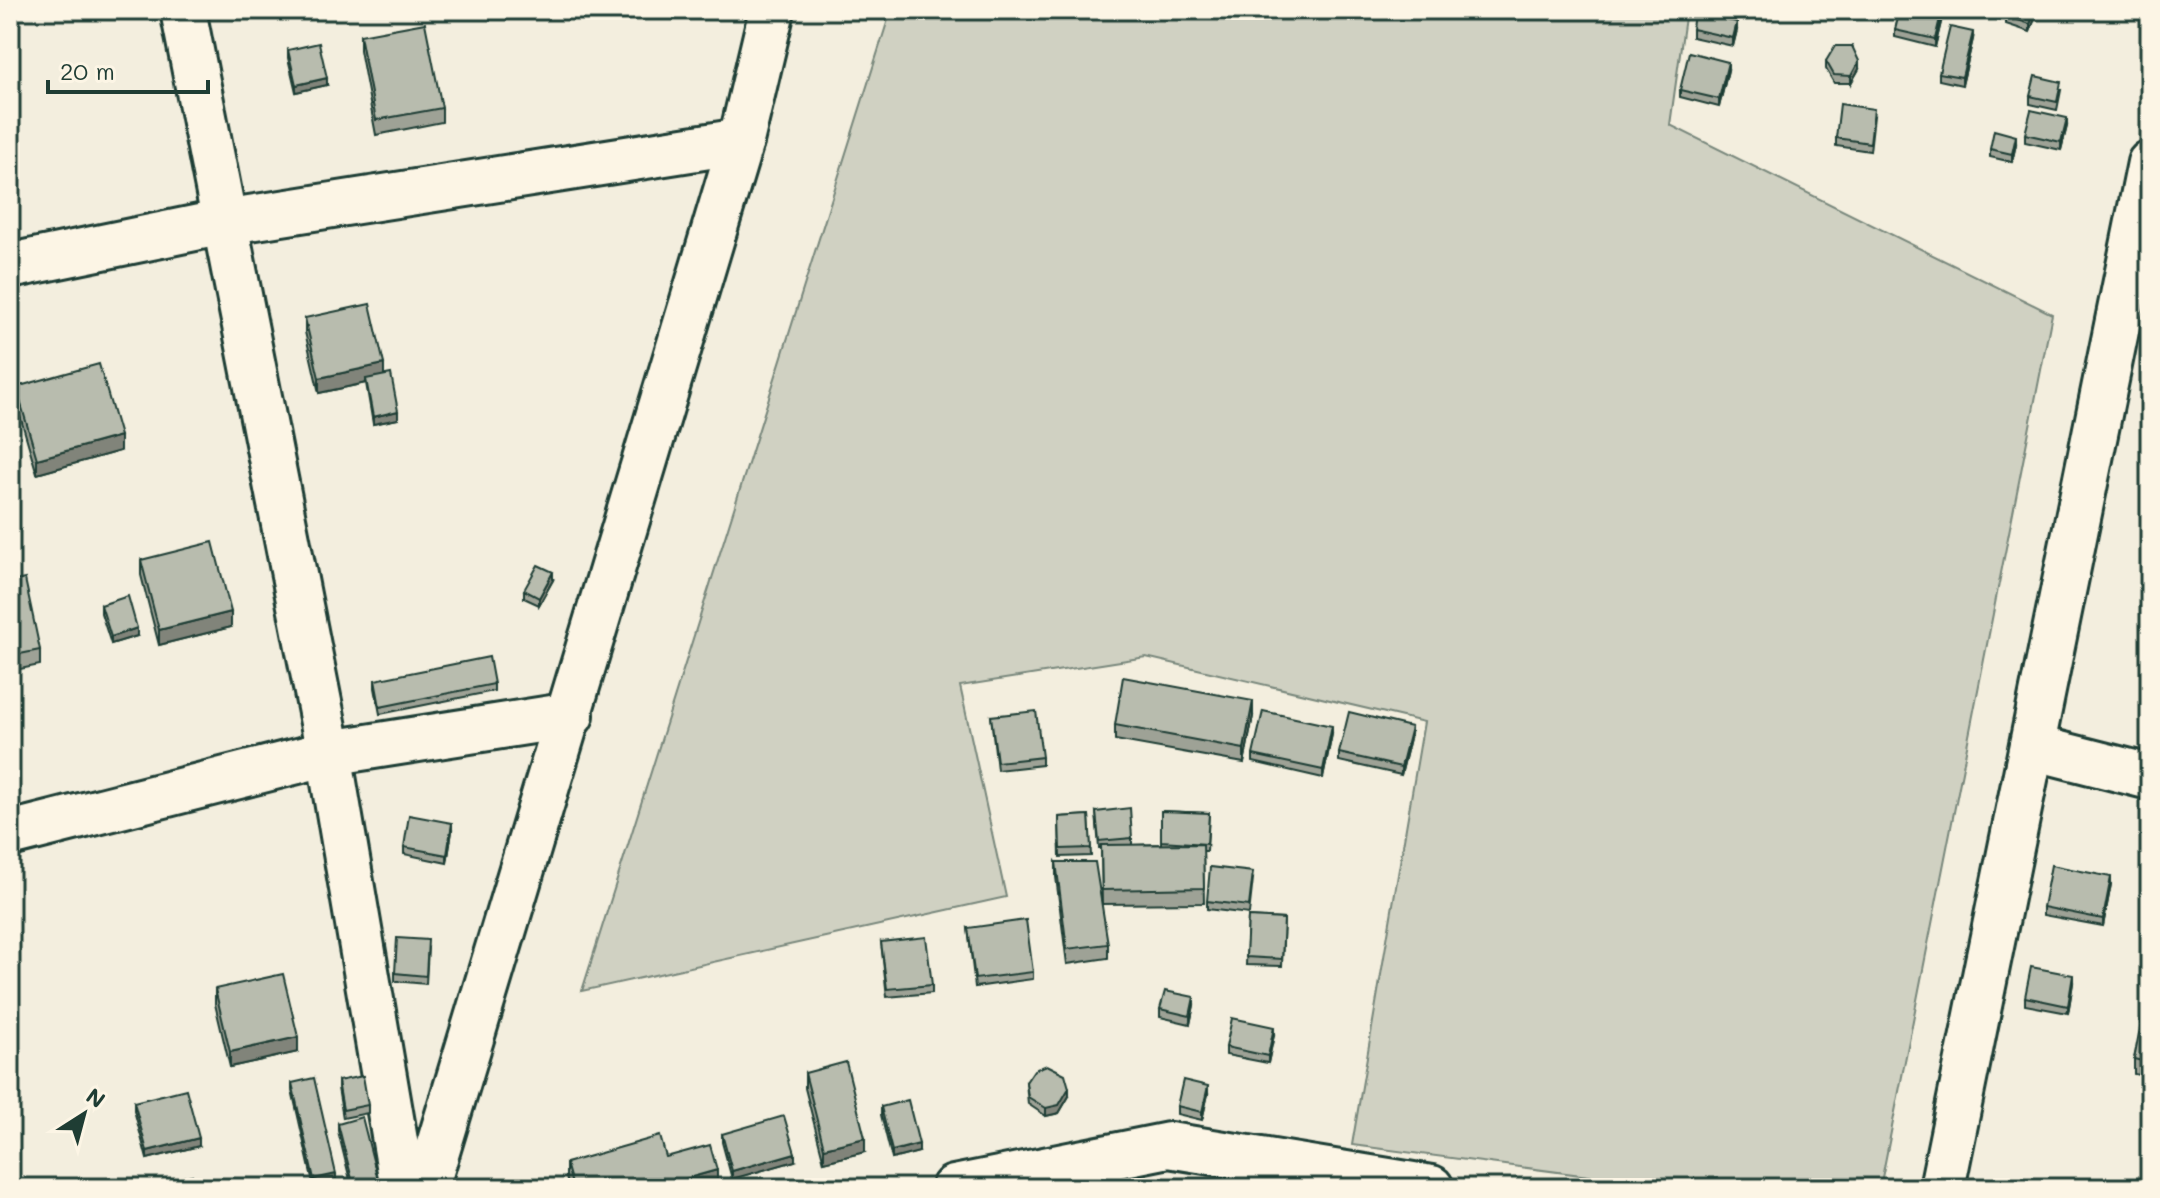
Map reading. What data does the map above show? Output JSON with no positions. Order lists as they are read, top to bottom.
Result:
{
  "scale_bar": "20 m",
  "north": "top right"
}
